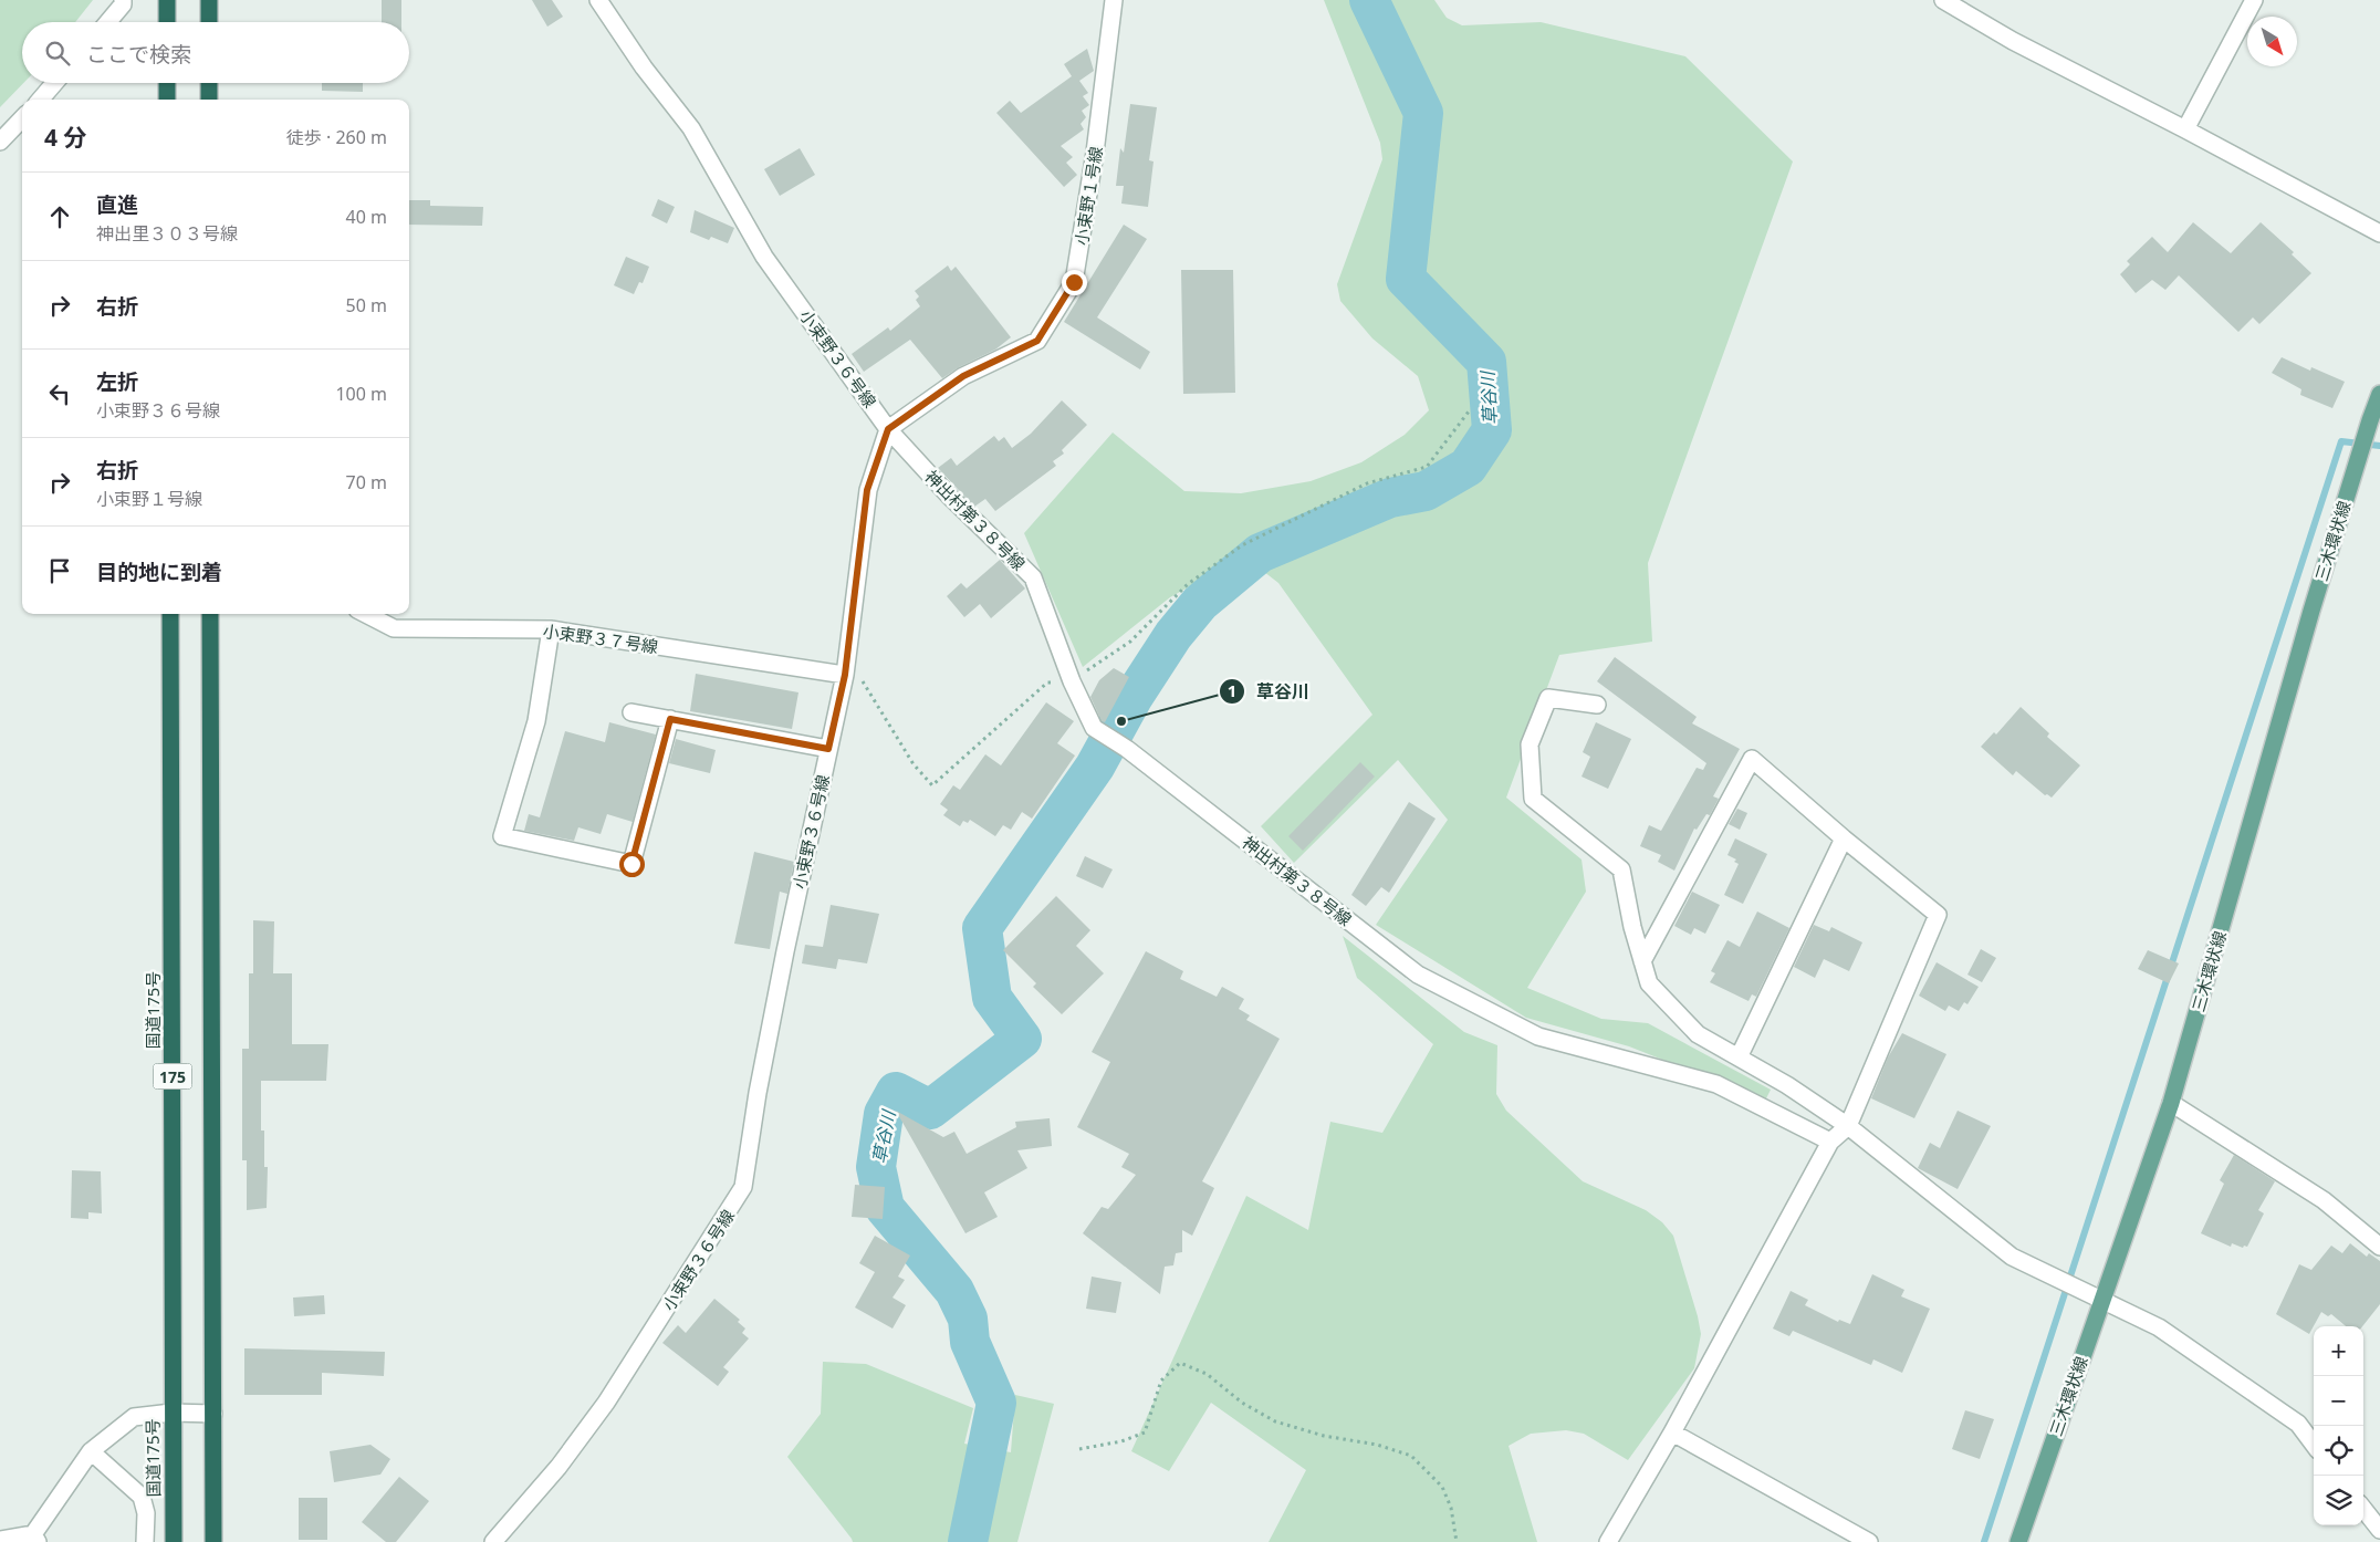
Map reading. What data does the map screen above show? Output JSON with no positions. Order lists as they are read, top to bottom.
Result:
{
  "streets": {
    "highway": ["国道175号", "175"],
    "main road": ["三木環状線"],
    "street": [
      "小束野１号線",
      "小束野３６号線",
      "神出村第３８号線",
      "小束野３７号線"
    ]
  },
  "crossings": [
    ["小束野１号線", "小束野３６号線"],
    ["小束野１号線", "神出村第３８号線"],
    ["小束野３６号線", "神出村第３８号線"],
    ["小束野３６号線", "小束野３７号線"]
  ],
  "water": ["草谷川"],
  "places": ["草谷川"],
  "north": "bottom right",
  "page": {
    "search": "ここで検索",
    "heading": ["4 分", "徒歩 · 260 m"],
    "list": [
      ["直進", "神出里３０３号線", "40 m"],
      ["右折", "50 m"],
      ["左折", "小束野３６号線", "100 m"],
      ["右折", "小束野１号線", "70 m"],
      "目的地に到着"
    ],
    "map_buttons": ["+", "−"]
  }
}
